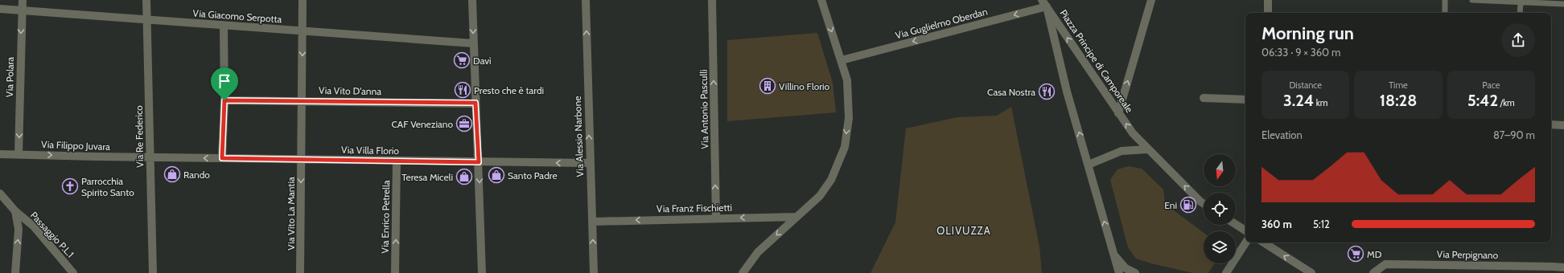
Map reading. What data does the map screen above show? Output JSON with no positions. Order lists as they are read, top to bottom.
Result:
{
  "streets": {
    "street": [
      "Via Giacomo Serpotta",
      "Via Guglielmo Oberdan",
      "Piazza Principe di Camporeale",
      "Via Polara",
      "Via Vito D'anna",
      "Via Antonio Pasculli",
      "Via Re Federico",
      "Via Alessio Narbone",
      "Via Filippo Juvara",
      "Via Villa Florio",
      "Via Franz Fischietti",
      "Via Vito La Mantia",
      "Via Enrico Petrella",
      "Passaggio P.L.1",
      "Via Perpignano"
    ]
  },
  "crossings": [
    ["Via Giacomo Serpotta", "Via Polara"],
    ["Via Giacomo Serpotta", "Via Re Federico"],
    ["Via Giacomo Serpotta", "Via Vito La Mantia"],
    ["Via Guglielmo Oberdan", "Piazza Principe di Camporeale"],
    ["Via Polara", "Via Filippo Juvara"],
    ["Via Vito D'anna", "Via Vito La Mantia"],
    ["Via Antonio Pasculli", "Via Franz Fischietti"],
    ["Via Re Federico", "Via Filippo Juvara"],
    ["Via Re Federico", "Via Villa Florio"],
    ["Via Alessio Narbone", "Via Villa Florio"],
    ["Via Alessio Narbone", "Via Franz Fischietti"],
    ["Via Filippo Juvara", "Via Villa Florio"],
    ["Via Villa Florio", "Via Vito La Mantia"],
    ["Via Villa Florio", "Via Enrico Petrella"]
  ],
  "one_way": [
    "Via Guglielmo Oberdan",
    "Piazza Principe di Camporeale",
    "Via Polara",
    "Via Antonio Pasculli",
    "Via Alessio Narbone",
    "Via Filippo Juvara",
    "Via Villa Florio",
    "Via Franz Fischietti",
    "Via Vito La Mantia",
    "Via Enrico Petrella"
  ],
  "districts": ["OLIVUZZA"],
  "places": {
    "supermarket": ["Davì", "MD"],
    "building": ["Villino Florio"],
    "restaurant": ["Presto che è tardi", "Casa Nostra"],
    "office": ["CAF Veneziano"],
    "shop": ["Rando", "Santo Padre", "Teresa Miceli"],
    "church": ["Parrocchia Spirito Santo"],
    "fuel station": ["Eni"]
  },
  "north": "bottom",
  "page": {
    "heading": ["Morning run", "06:33 · 9 × 360 m"],
    "stats": [
      ["Distance", "3.24 km"],
      ["Time", "18:28"],
      ["Pace", "5:42 /km"]
    ],
    "chart": ["Elevation", "87–90 m"],
    "list": [
      {
        "name": "360 m",
        "note": "5:12"
      }
    ]
  }
}
